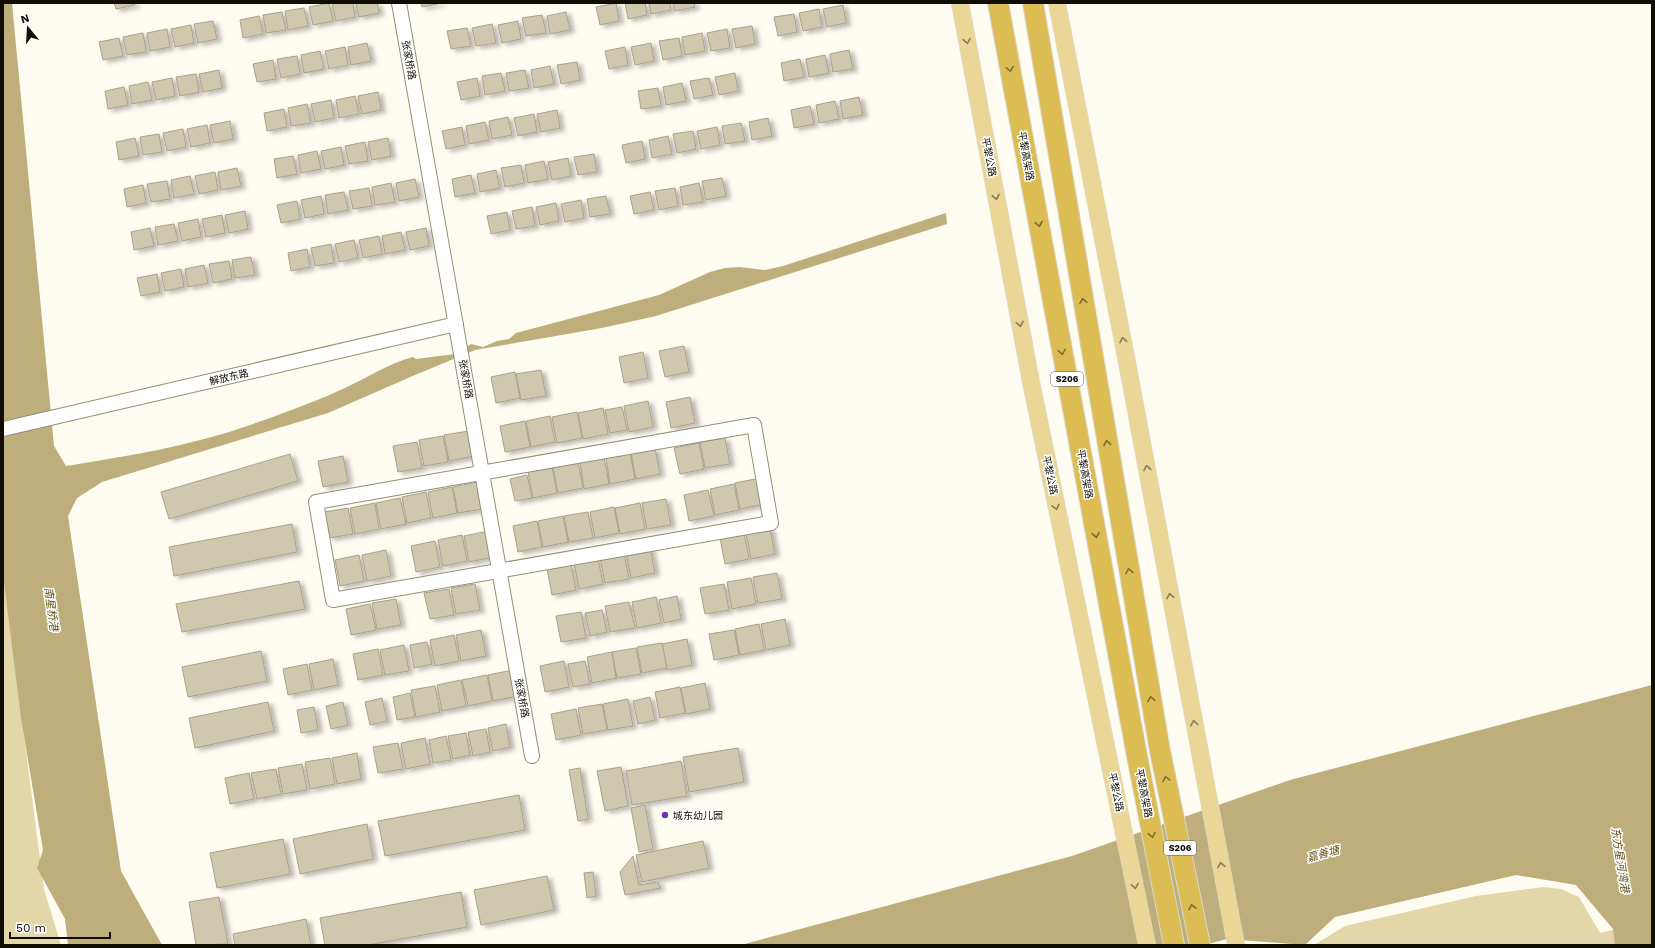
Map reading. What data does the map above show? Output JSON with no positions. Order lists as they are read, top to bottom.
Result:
{
  "streets": {
    "highway": ["平黎高架路", "S206"],
    "main road": ["平黎公路"],
    "street": ["张家桥路", "解放东路"]
  },
  "crossings": [
    ["张家桥路", "解放东路"]
  ],
  "water": ["南星桥港", "嘉善塘", "东方星河湾港"],
  "places": ["城东幼儿园"],
  "scale_bar": "50 m",
  "north": "top"
}
